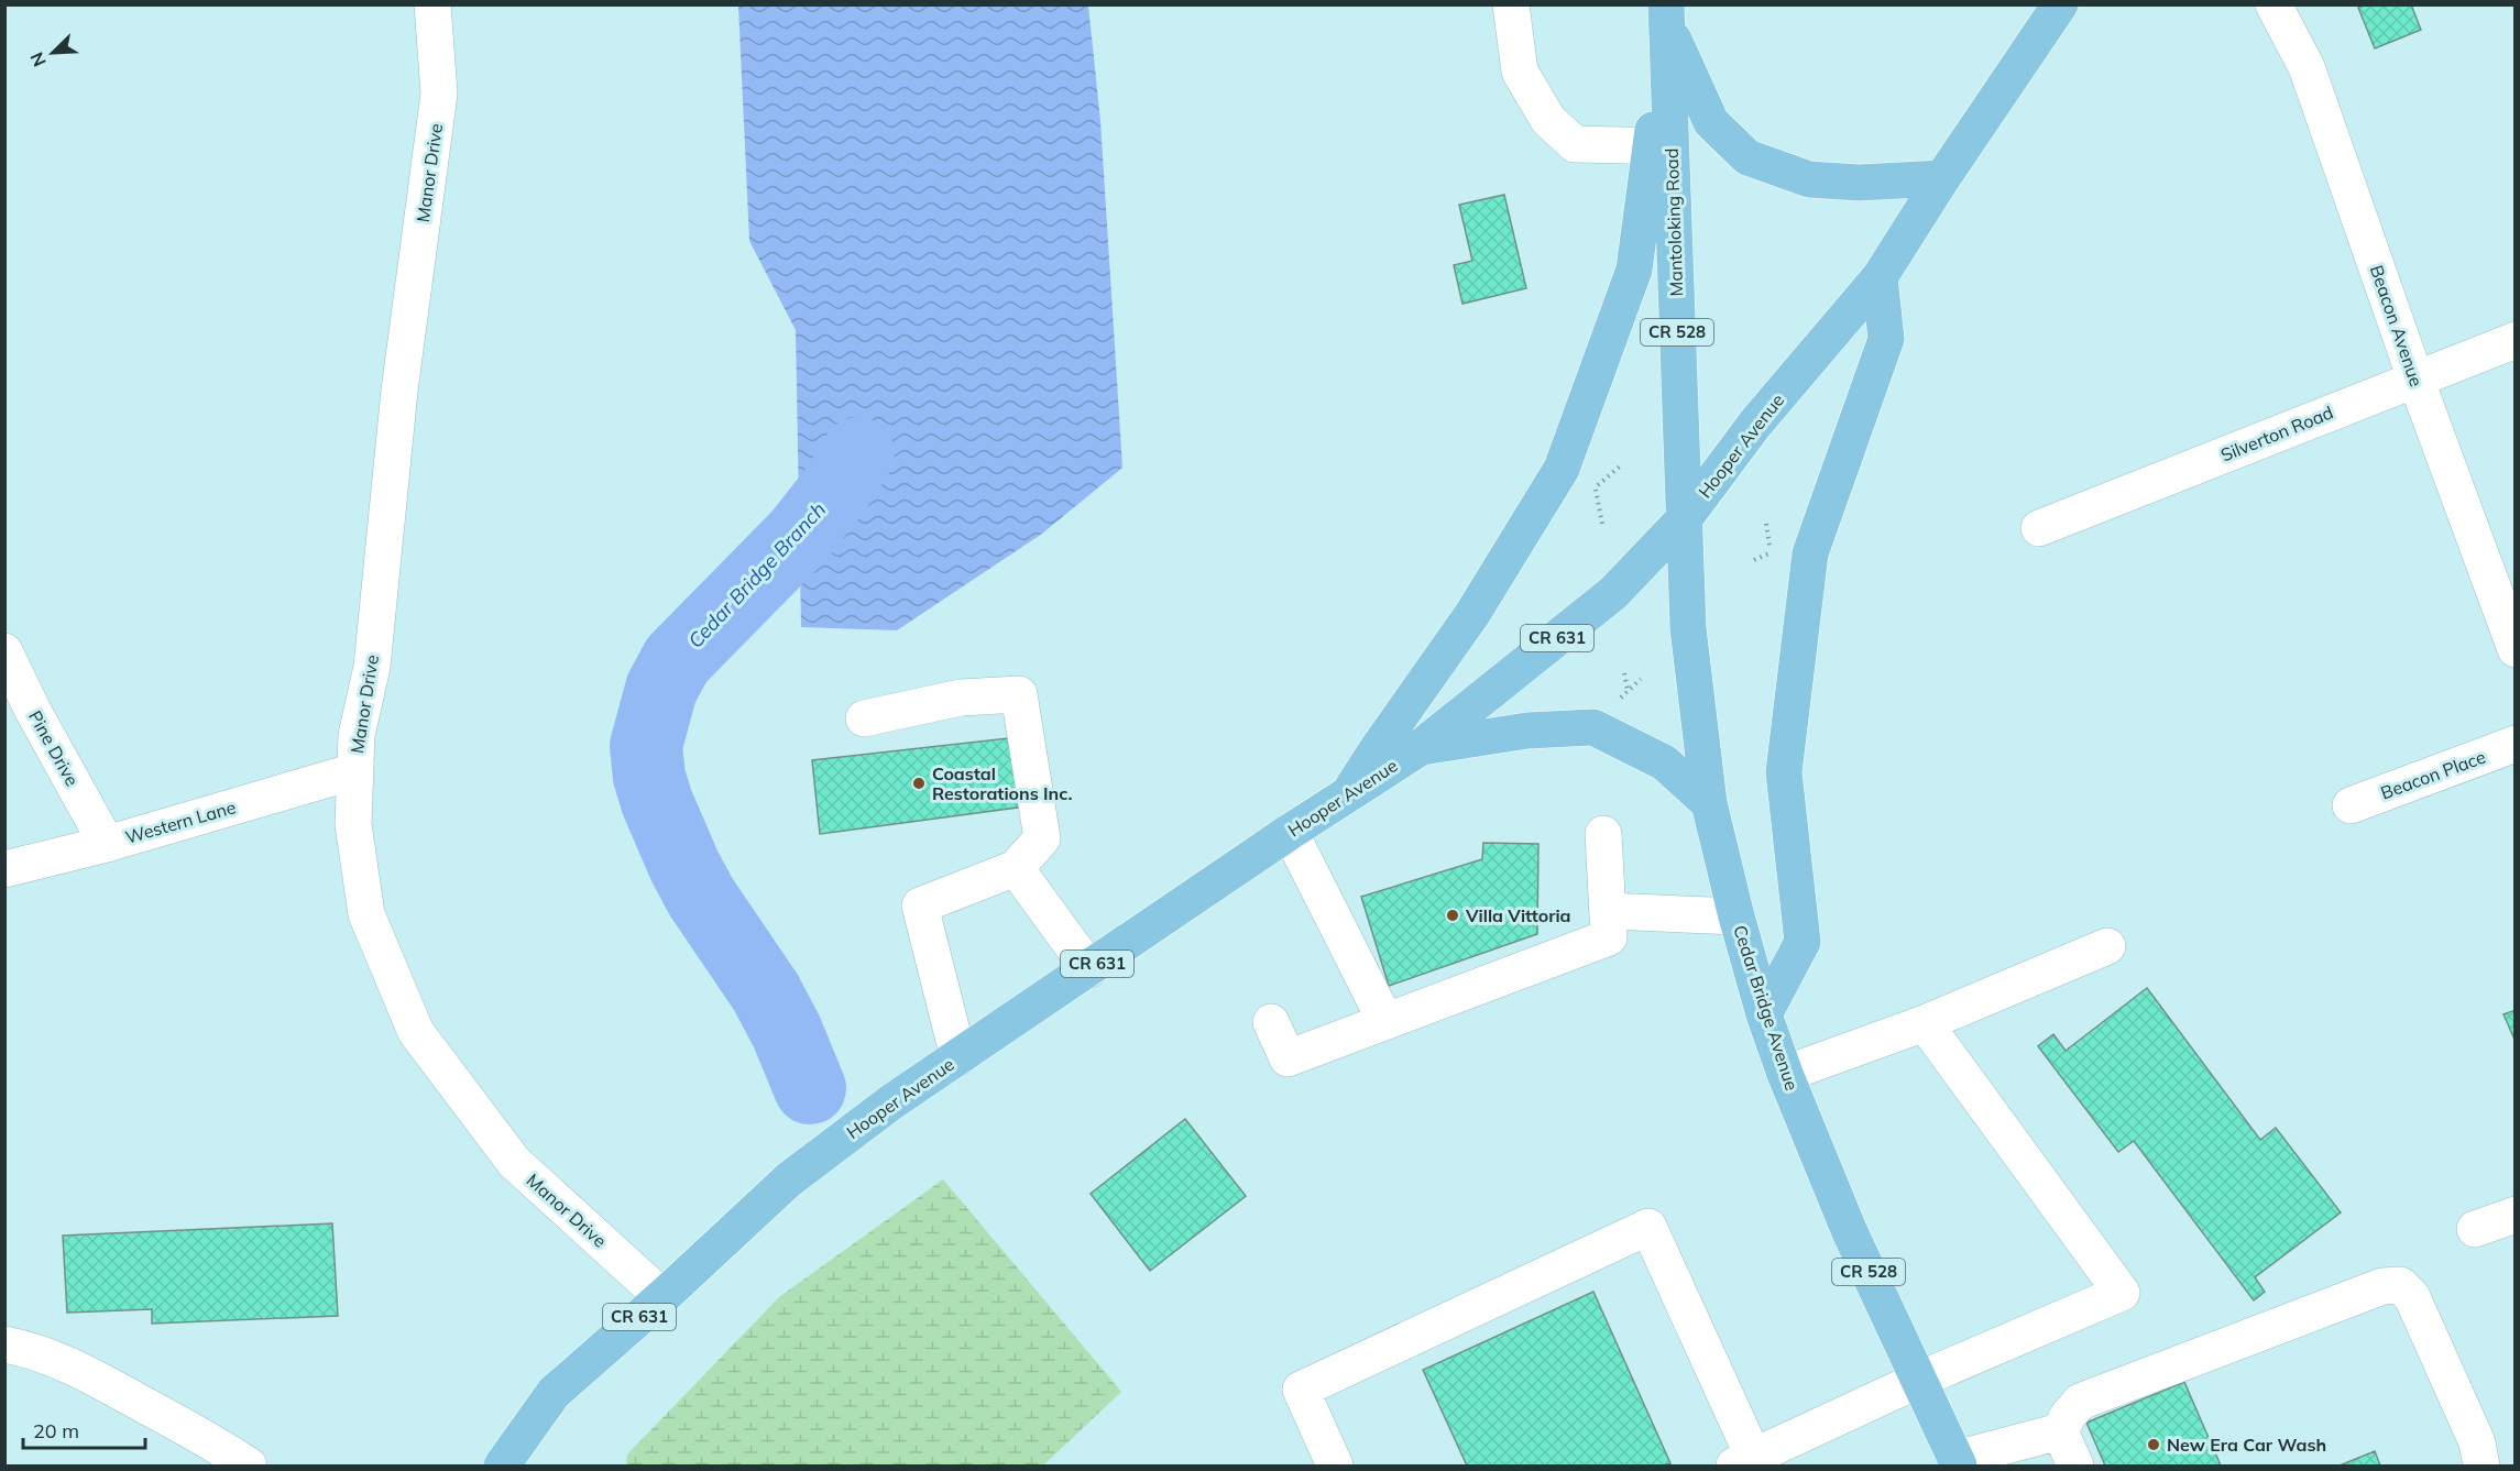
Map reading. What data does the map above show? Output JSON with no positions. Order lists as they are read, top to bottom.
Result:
{
  "streets": {
    "main road": [
      "Mantoloking Road",
      "CR 528",
      "Hooper Avenue",
      "CR 631",
      "Cedar Bridge Avenue"
    ],
    "street": [
      "Manor Drive",
      "Beacon Avenue",
      "Silverton Road",
      "Pine Drive",
      "Beacon Place",
      "Western Lane"
    ]
  },
  "crossings": [
    ["Manor Drive", "Hooper Avenue"],
    ["Manor Drive", "Western Lane"],
    ["Mantoloking Road", "Hooper Avenue"],
    ["Mantoloking Road", "Cedar Bridge Avenue"],
    ["Beacon Avenue", "Silverton Road"],
    ["Hooper Avenue", "Cedar Bridge Avenue"],
    ["Pine Drive", "Western Lane"]
  ],
  "water": ["Cedar Bridge Branch"],
  "places": ["Coastal Restorations Inc.", "Villa Vittoria", "New Era Car Wash"],
  "scale_bar": "20 m",
  "north": "bottom left"
}
